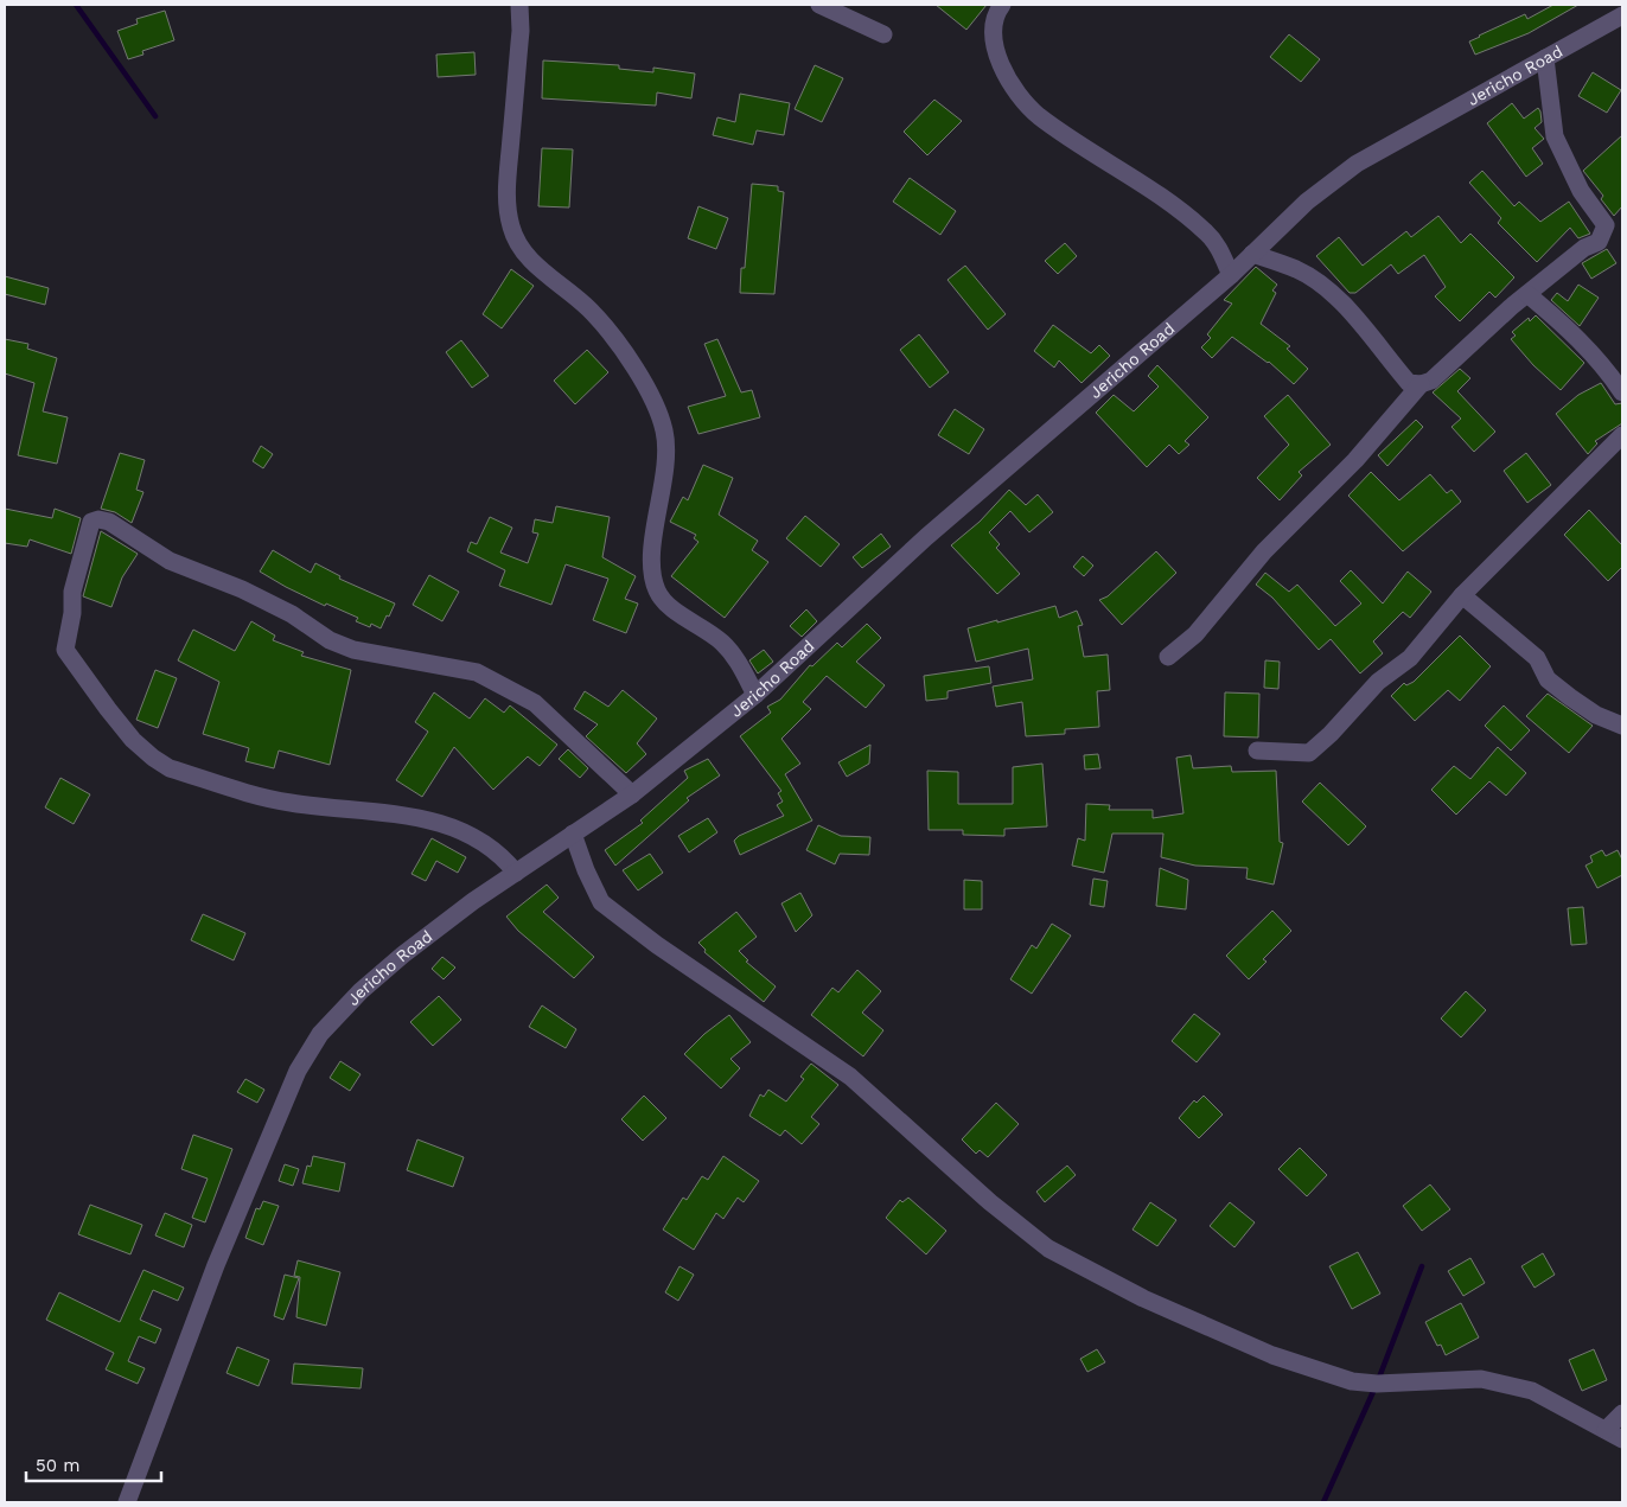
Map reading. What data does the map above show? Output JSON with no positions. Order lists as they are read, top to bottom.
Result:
{
  "streets": {
    "street": ["Jericho Road"]
  },
  "scale_bar": "50 m"
}
